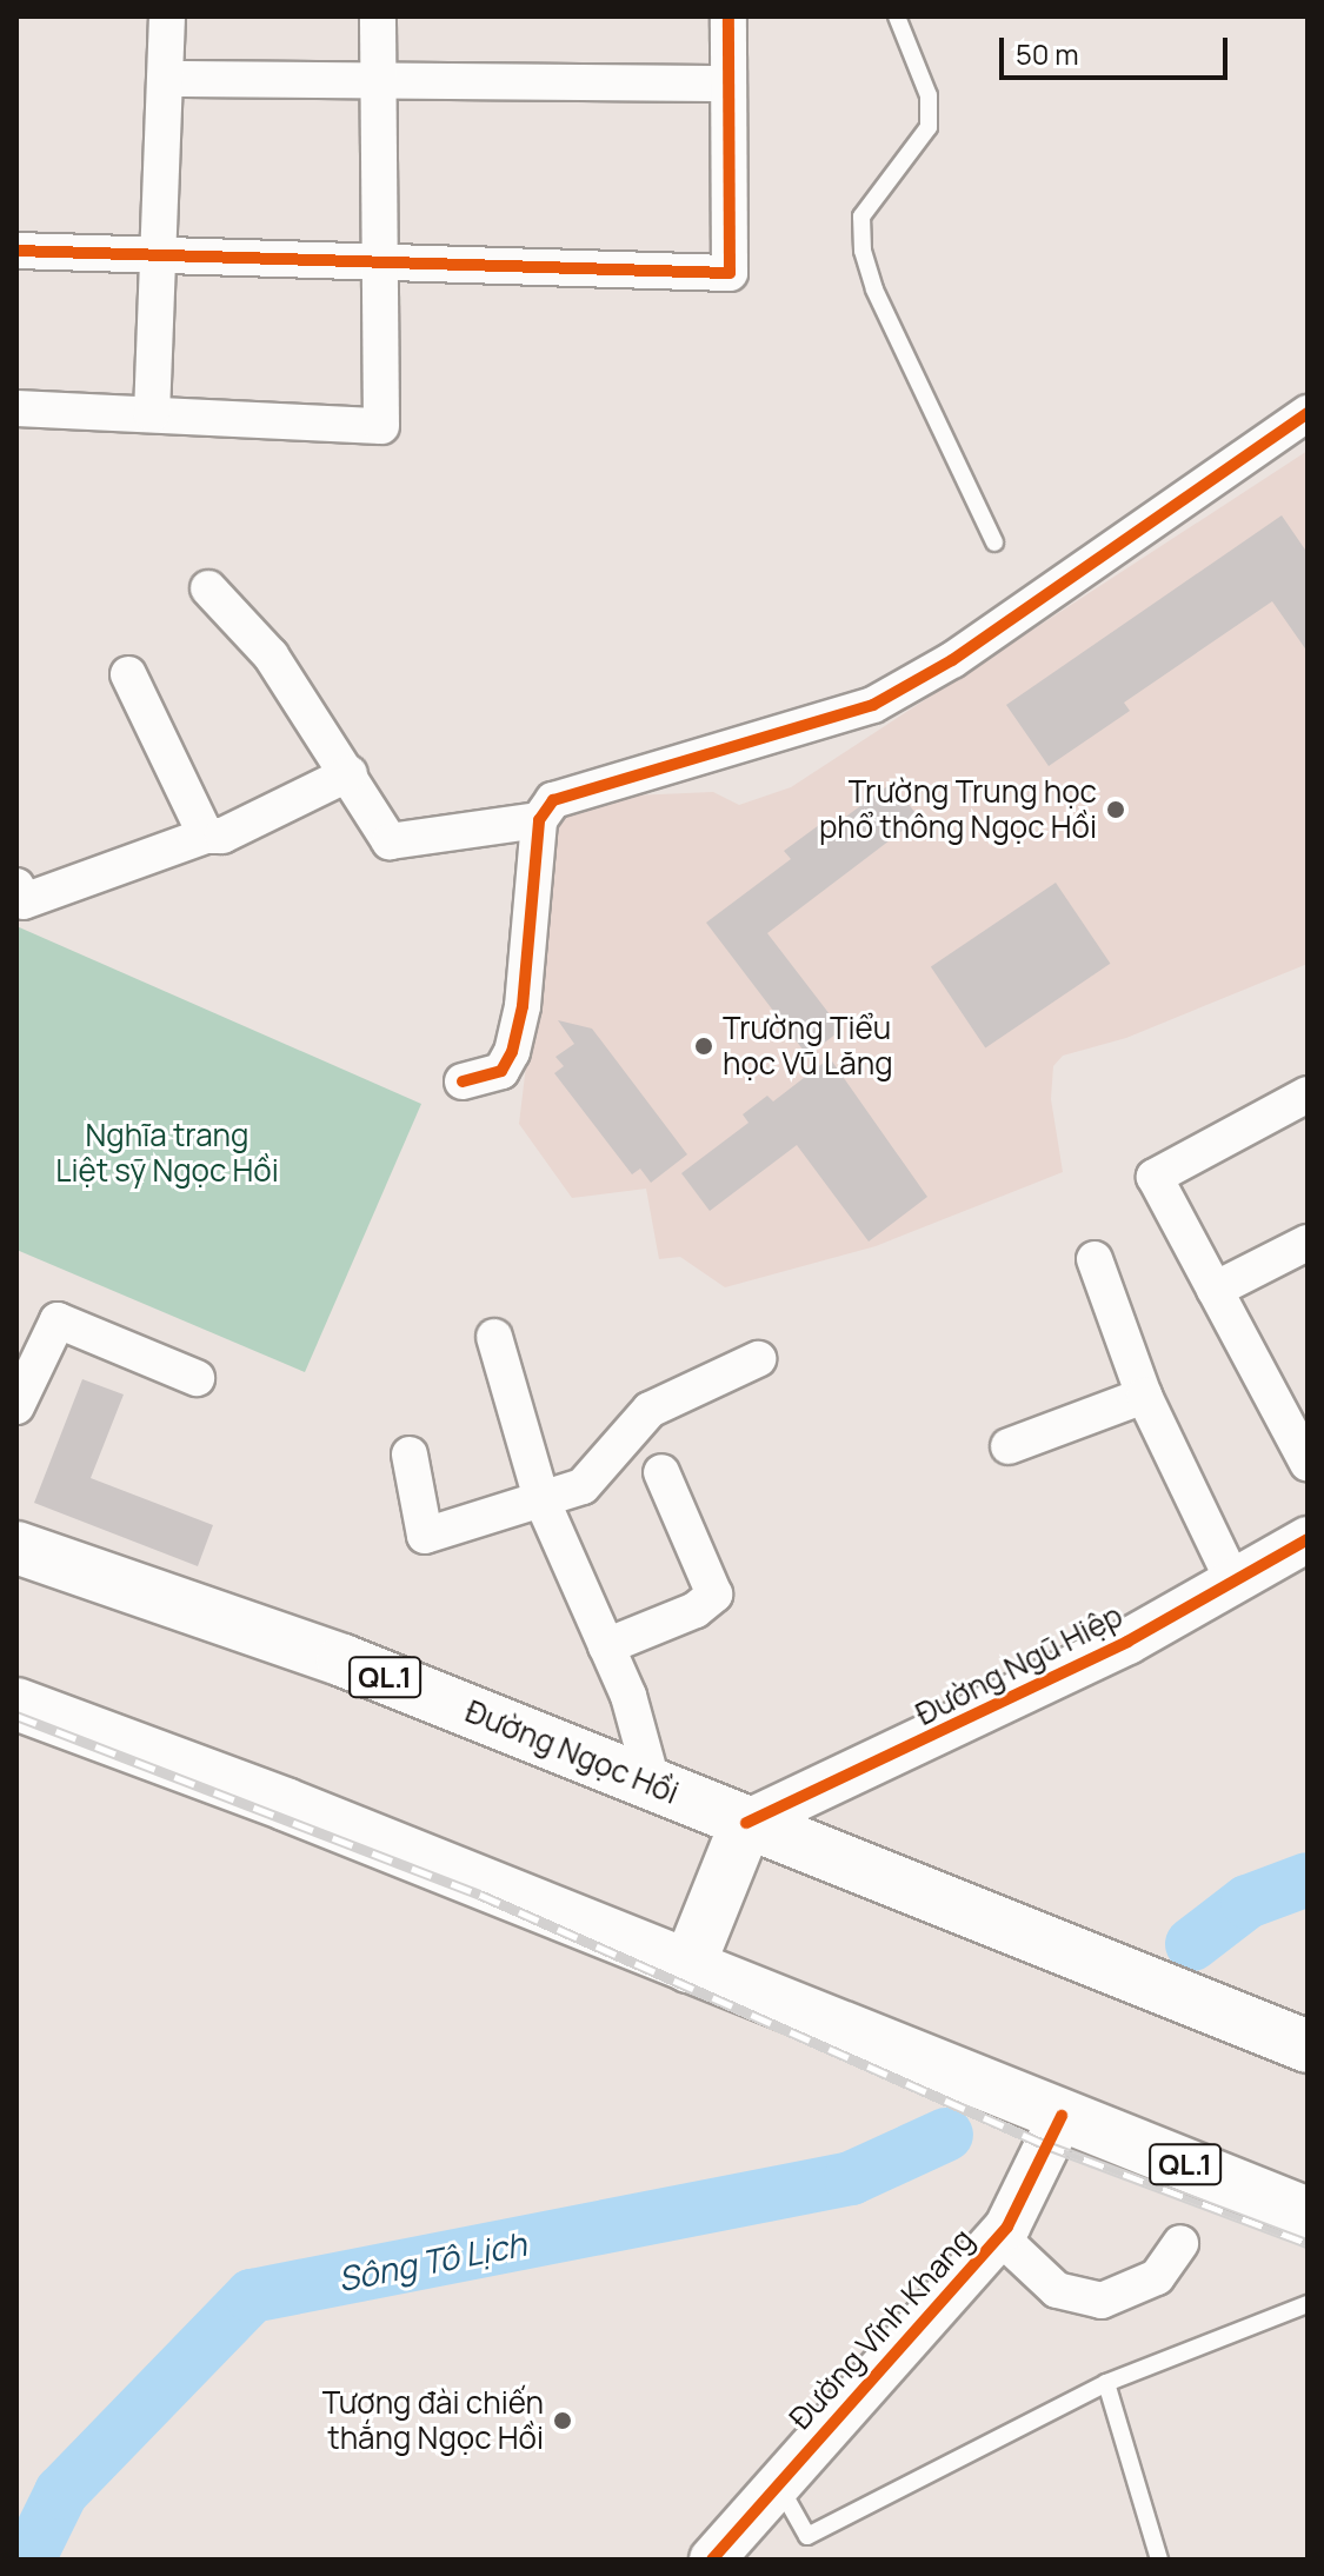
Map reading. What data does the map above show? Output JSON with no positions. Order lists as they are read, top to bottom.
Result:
{
  "streets": {
    "highway": ["QL.1", "Đường Ngọc Hồi"],
    "street": ["Đường Ngũ Hiệp", "Đường Vĩnh Khang"]
  },
  "crossings": [
    ["Đường Ngũ Hiệp", "Đường Ngọc Hồi"],
    ["QL.1", "Đường Vĩnh Khang"]
  ],
  "water": ["Sông Tô Lịch"],
  "parks": ["Nghĩa trang Liệt sỹ Ngọc Hồi"],
  "places": ["Trường Trung học phổ thông Ngọc Hồi", "Trường Tiểu học Vũ Lăng", "Tượng đài chiến thắng Ngọc Hồi"],
  "scale_bar": "50 m"
}
